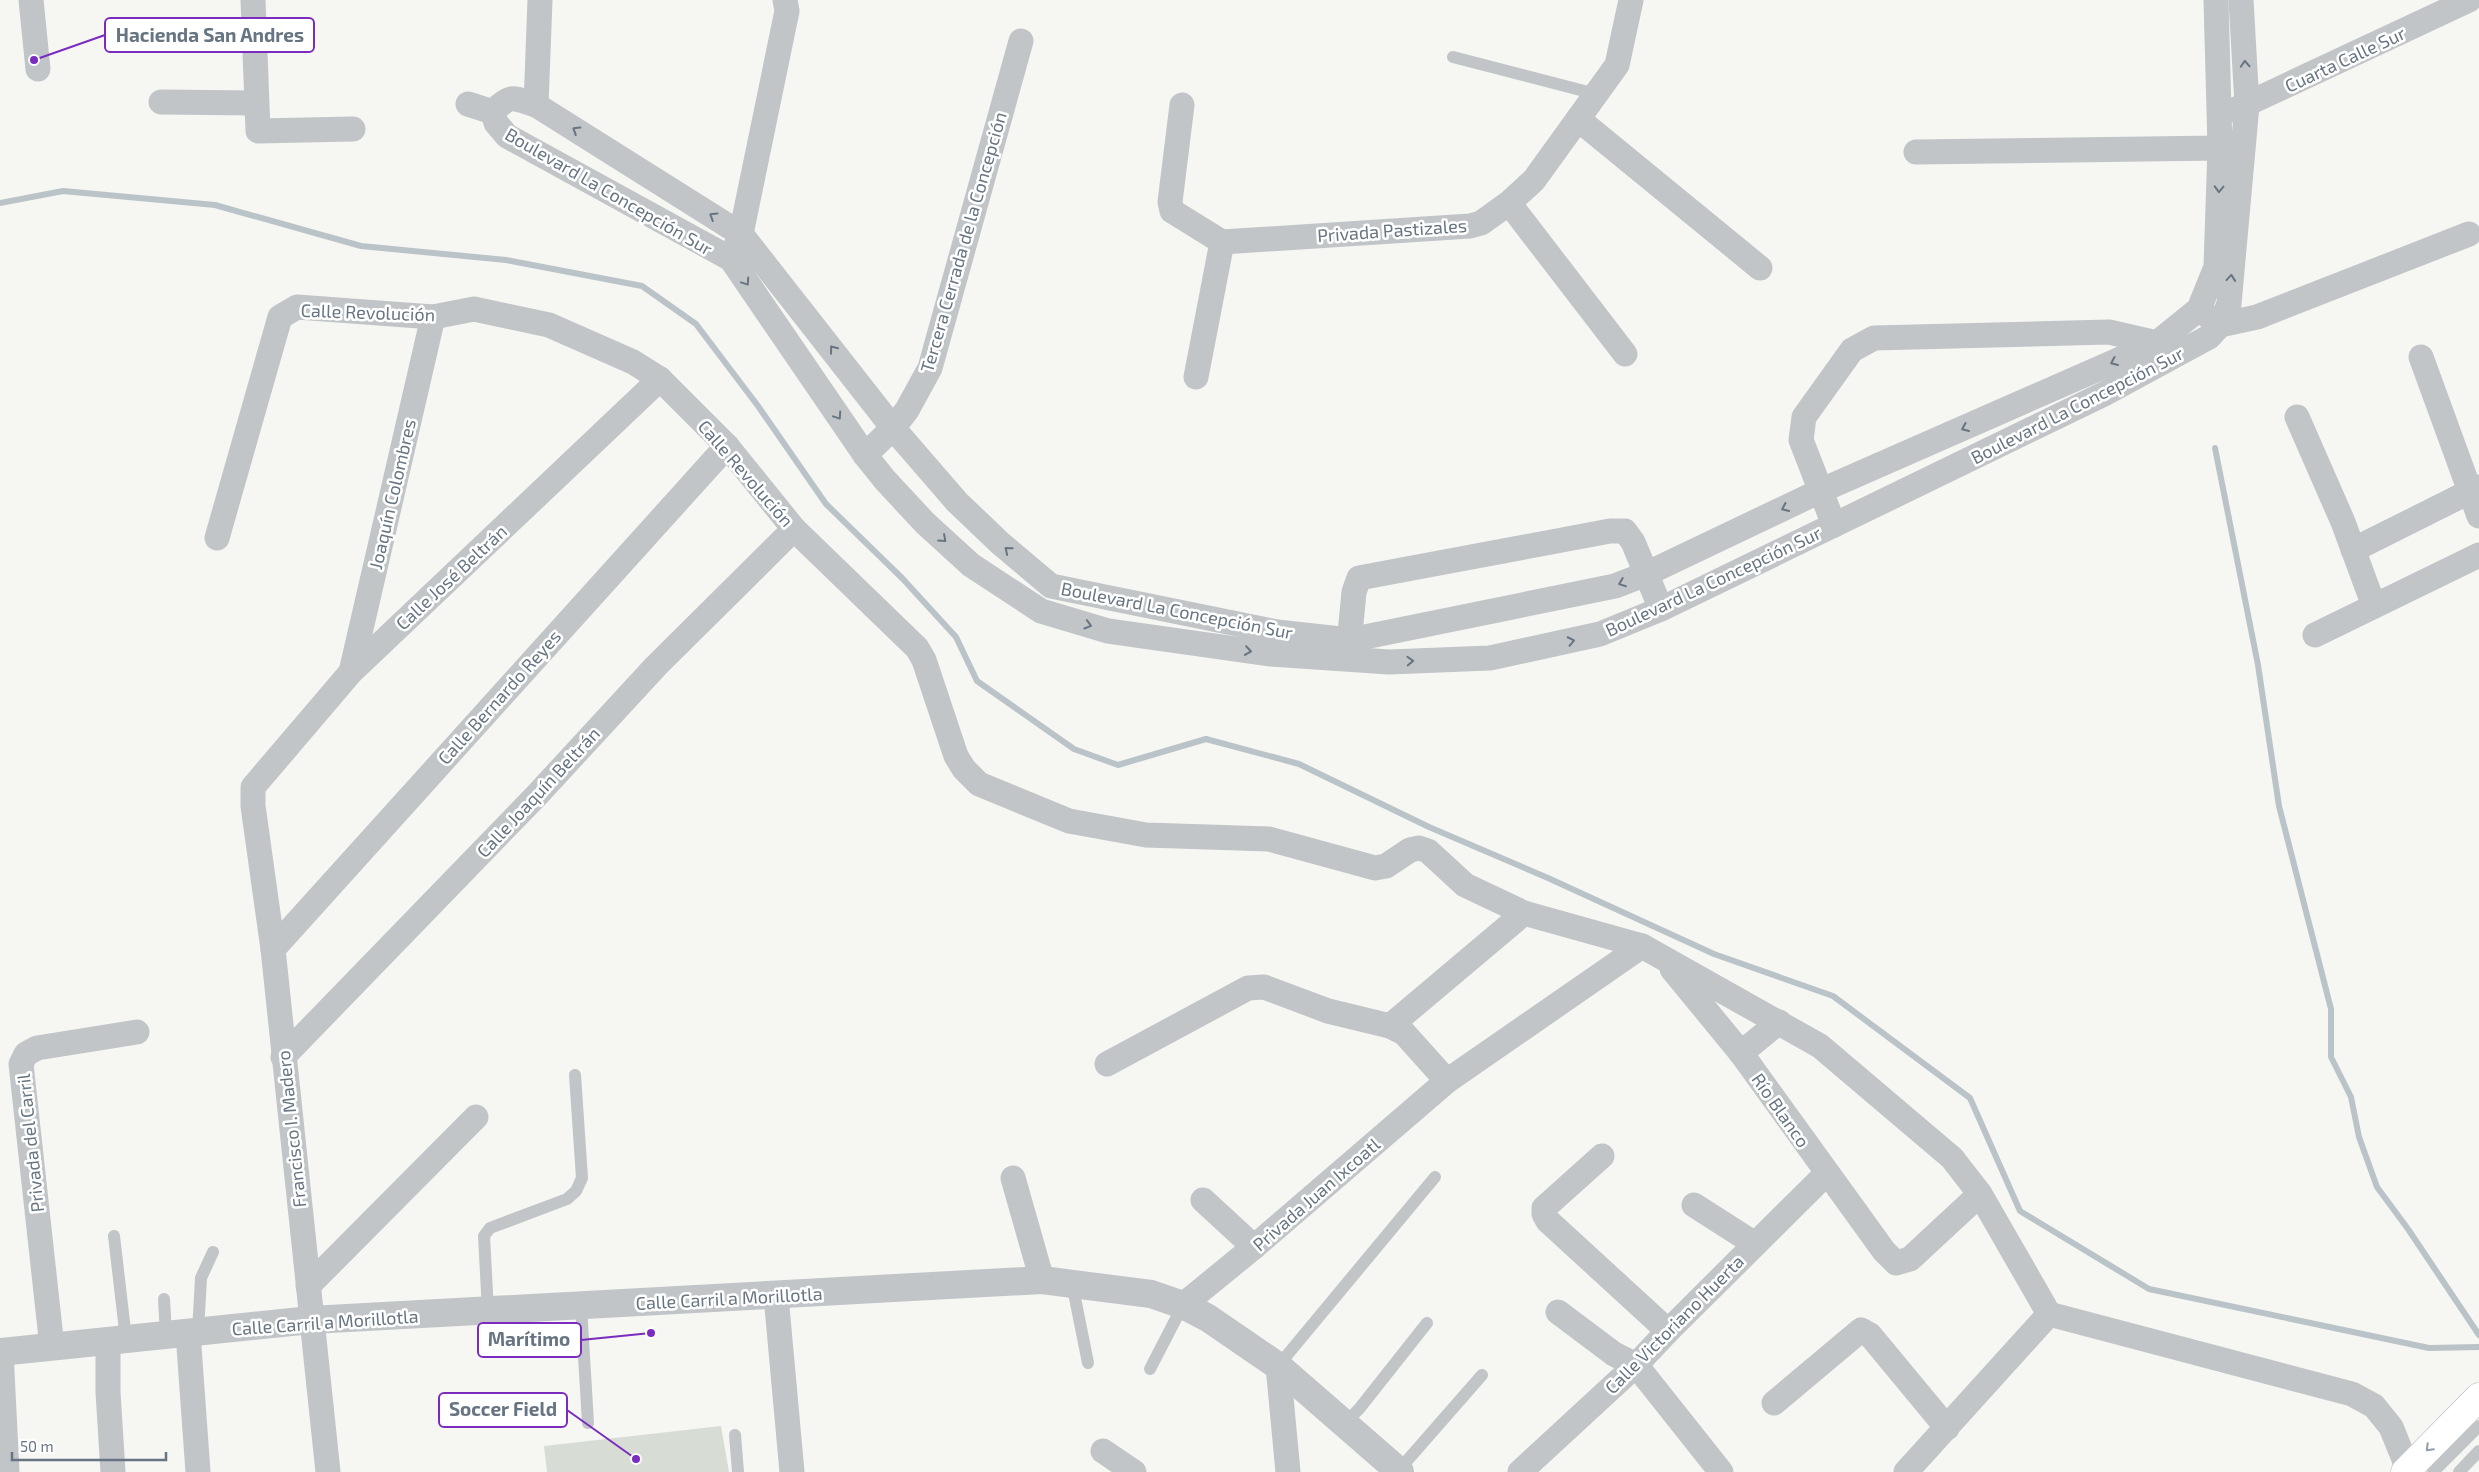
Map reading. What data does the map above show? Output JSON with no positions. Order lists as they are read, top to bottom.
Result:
{
  "streets": {
    "street": [
      "Cuarta Calle Sur",
      "Boulevard La Concepción Sur",
      "Privada Pastizales",
      "Tercera Cerrada de la Concepción",
      "Calle Revolución",
      "Joaquín Colombres",
      "Calle José Beltrán",
      "Calle Bernardo Reyes",
      "Calle Joaquín Beltrán",
      "Río Blanco",
      "Francisco I. Madero",
      "Privada del Carril",
      "Privada Juan Ixcoatl",
      "Calle Carril a Morillotla",
      "Calle Victoriano Huerta"
    ]
  },
  "crossings": [
    ["Cuarta Calle Sur", "Boulevard La Concepción Sur"],
    ["Boulevard La Concepción Sur", "Tercera Cerrada de la Concepción"],
    ["Calle Revolución", "Joaquín Colombres"],
    ["Calle Revolución", "Calle José Beltrán"],
    ["Calle Revolución", "Calle Bernardo Reyes"],
    ["Calle Revolución", "Calle Joaquín Beltrán"],
    ["Joaquín Colombres", "Calle José Beltrán"],
    ["Calle José Beltrán", "Francisco I. Madero"],
    ["Calle Bernardo Reyes", "Francisco I. Madero"],
    ["Calle Joaquín Beltrán", "Francisco I. Madero"],
    ["Río Blanco", "Calle Victoriano Huerta"],
    ["Francisco I. Madero", "Calle Carril a Morillotla"],
    ["Privada del Carril", "Calle Carril a Morillotla"],
    ["Privada Juan Ixcoatl", "Calle Carril a Morillotla"]
  ],
  "places": ["Hacienda San Andres", "Marítimo", "Soccer Field"],
  "scale_bar": "50 m"
}
